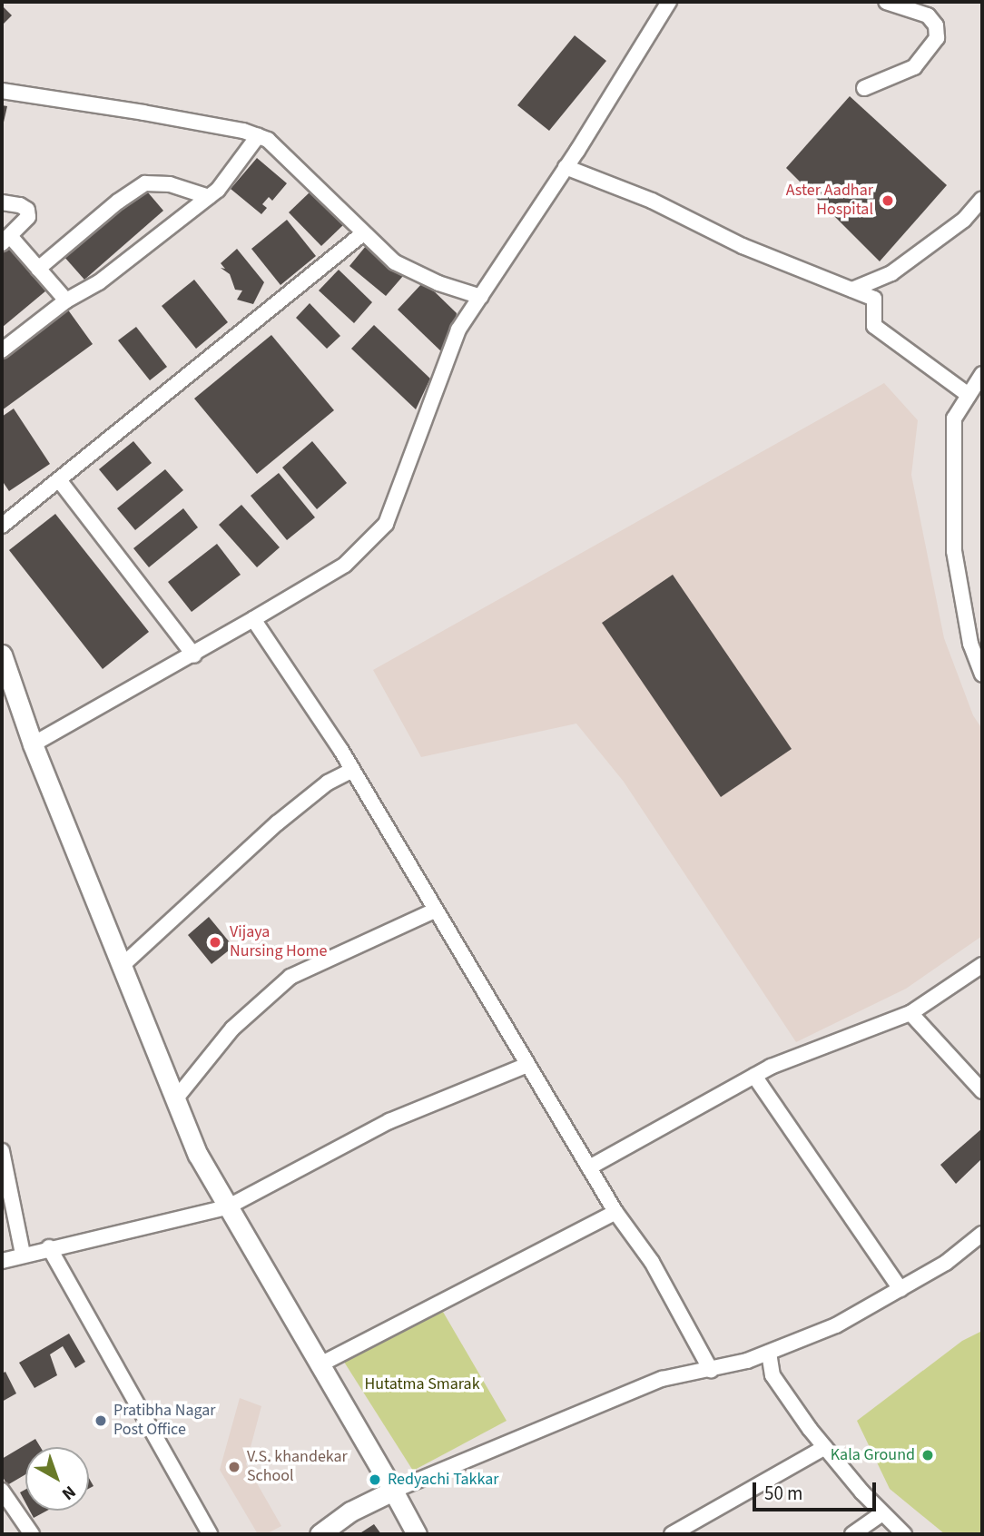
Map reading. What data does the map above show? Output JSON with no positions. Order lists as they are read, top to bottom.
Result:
{
  "parks": ["Hutatma Smarak"],
  "places": [
    "Aster Aadhar Hospital",
    "Vijaya Nursing Home",
    "Pratibha Nagar Post Office",
    "Kala Ground",
    "V.S. khandekar School",
    "Redyachi Takkar"
  ],
  "scale_bar": "50 m",
  "north": "bottom right"
}
